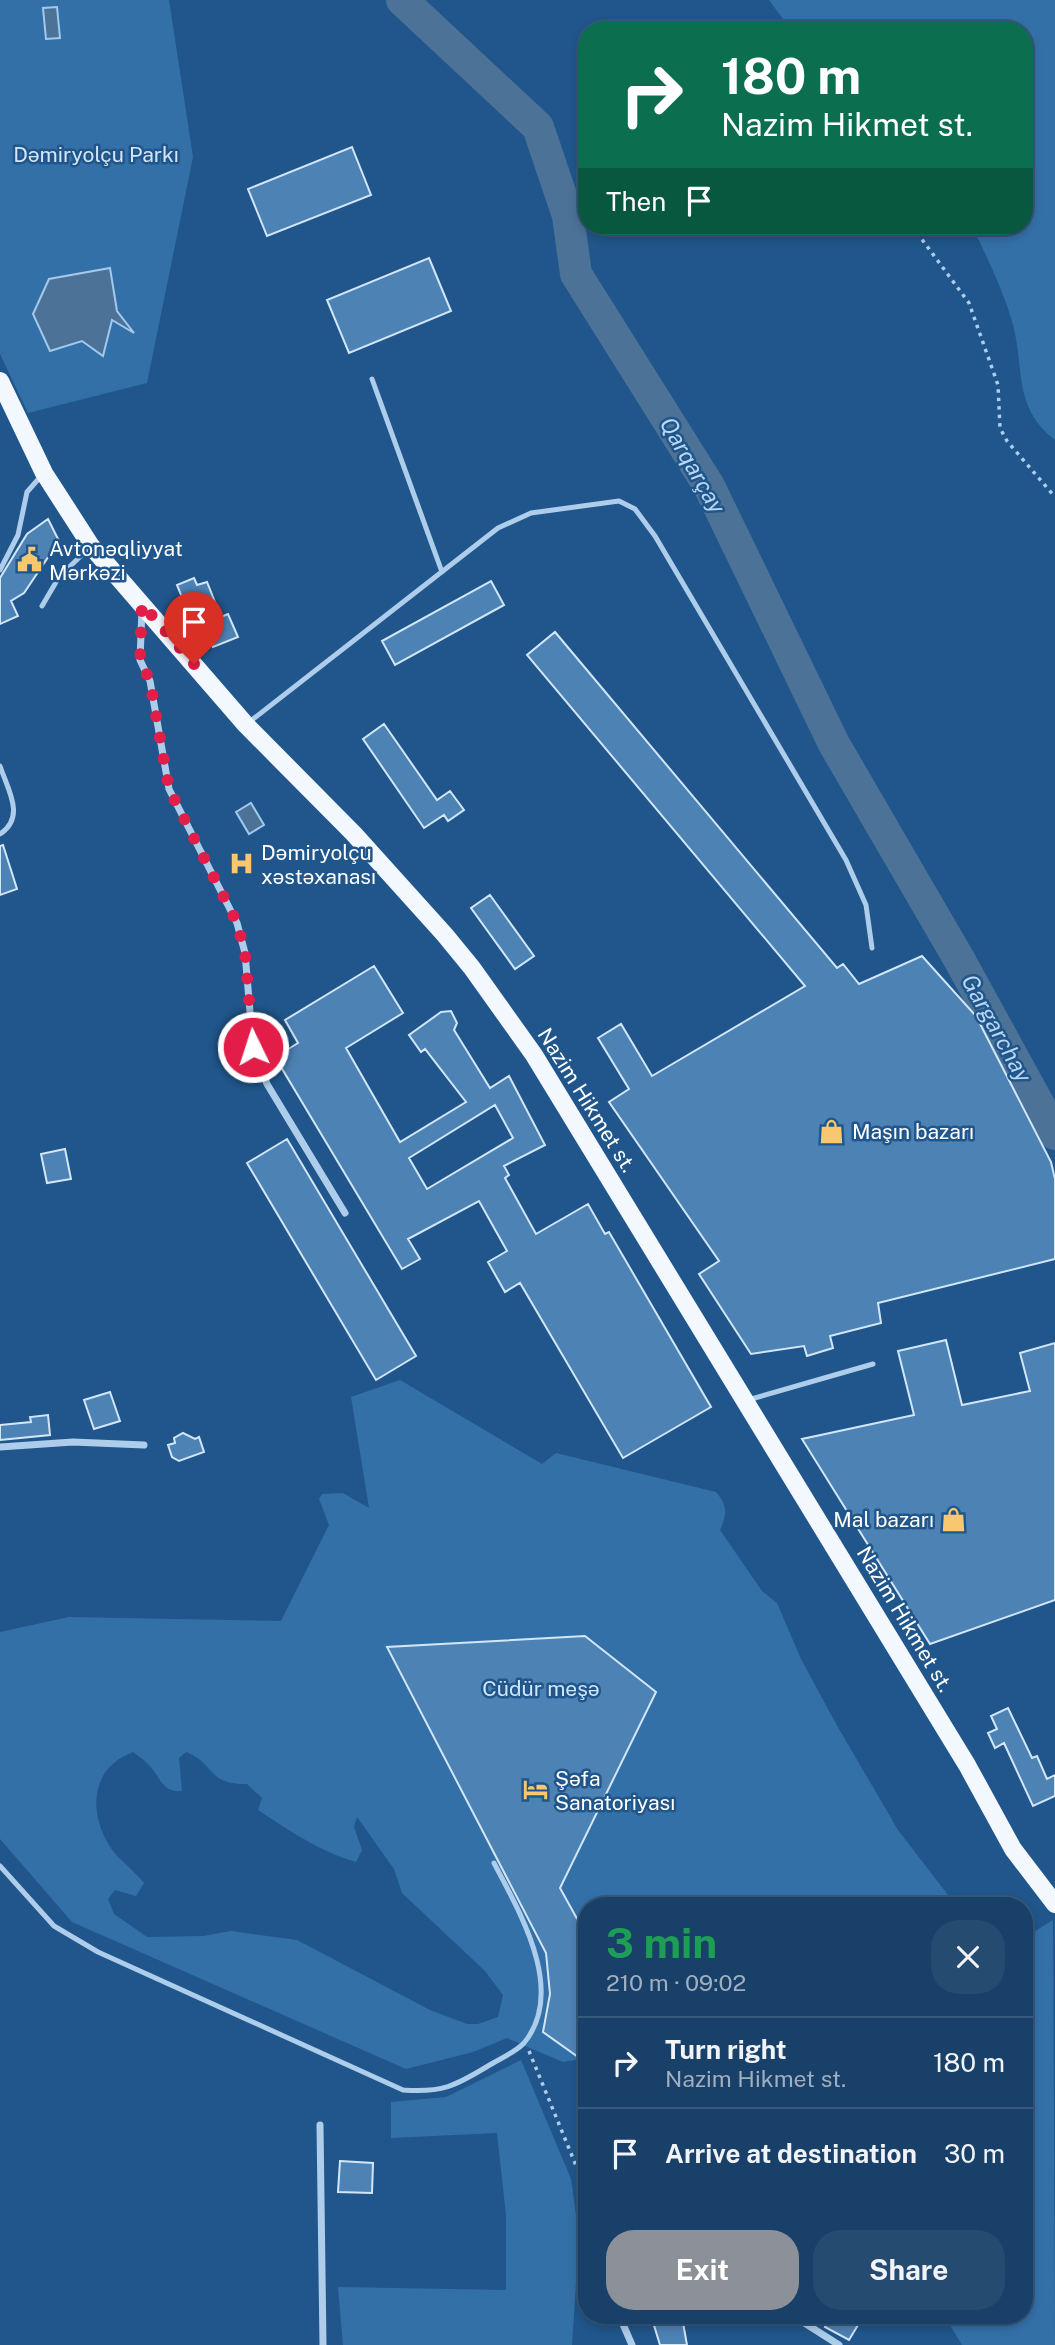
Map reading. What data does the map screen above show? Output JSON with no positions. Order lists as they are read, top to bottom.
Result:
{
  "streets": {
    "main road": ["Nazim Hikmet st."]
  },
  "water": ["Qarqarçay", "Gargarchay"],
  "parks": ["Dəmiryolçu Parkı", "Cüdür meşə"],
  "places": {
    "public building": ["Avtonəqliyyat Mərkəzi"],
    "hospital": ["Dəmiryolçu xəstəxanası"],
    "shop": ["Maşın bazarı", "Mal bazarı"],
    "hotel": ["Şəfa Sanatoriyası"]
  },
  "page": {
    "turn": ["180 m", "Nazim Hikmet st."],
    "then": "Then",
    "heading": ["3 min", "210 m · 09:02"],
    "list": [
      {
        "name": "Turn right",
        "note": "Nazim Hikmet st.",
        "value": "180 m"
      },
      {
        "name": "Arrive at destination",
        "value": "30 m"
      }
    ],
    "buttons": ["Exit", "Share"]
  }
}
